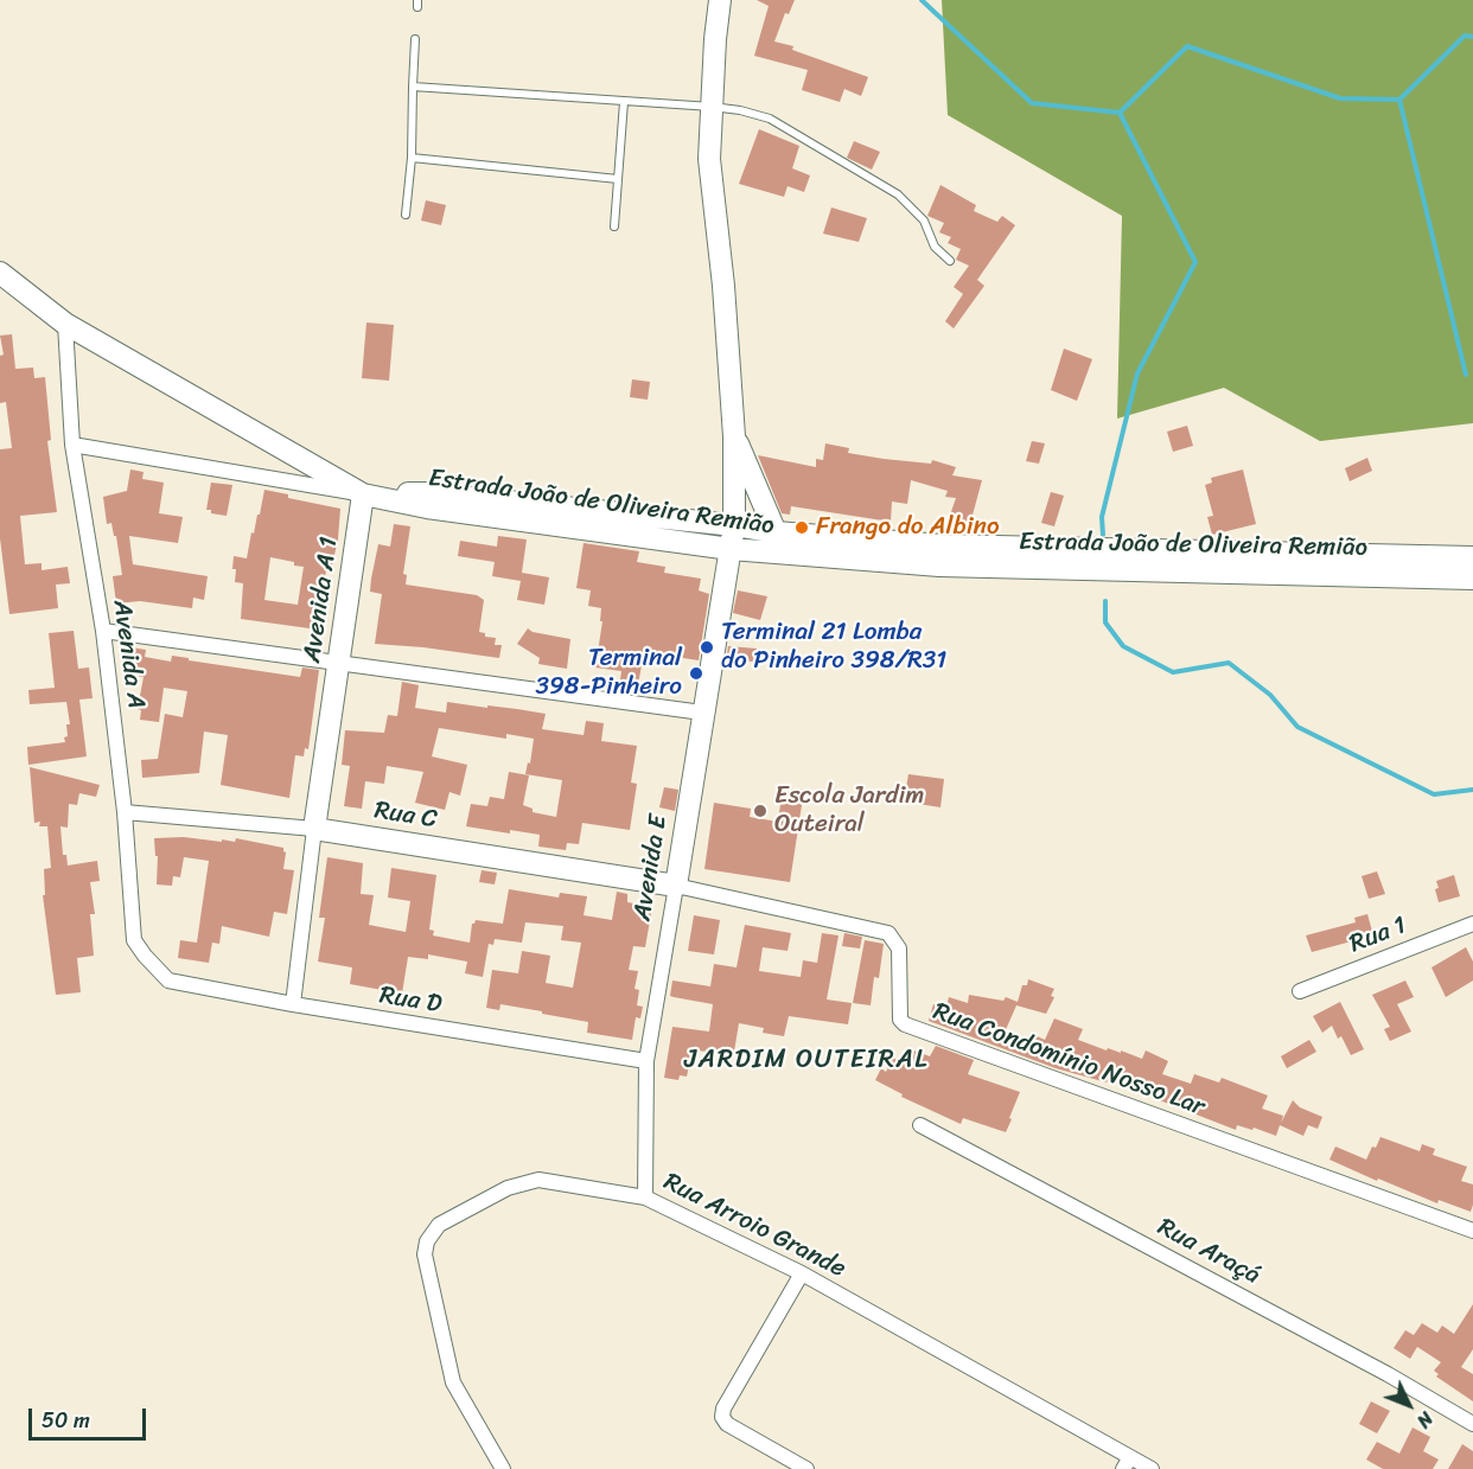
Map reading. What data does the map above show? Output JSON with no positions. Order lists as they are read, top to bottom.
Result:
{
  "streets": {
    "main road": [
      "Estrada João de Oliveira Remião",
      "Avenida A 1",
      "Rua C",
      "Avenida E"
    ],
    "street": [
      "Avenida A",
      "Rua 1",
      "Rua D",
      "Rua Condomínio Nosso Lar",
      "Rua Arroio Grande",
      "Rua Araçá"
    ]
  },
  "crossings": [
    ["Estrada João de Oliveira Remião", "Avenida A 1"],
    ["Estrada João de Oliveira Remião", "Avenida A"],
    ["Estrada João de Oliveira Remião", "Avenida E"],
    ["Avenida A 1", "Rua C"],
    ["Avenida A 1", "Rua D"],
    ["Avenida A", "Rua C"],
    ["Avenida A", "Rua D"],
    ["Rua C", "Avenida E"],
    ["Rua C", "Rua Condomínio Nosso Lar"],
    ["Avenida E", "Rua D"],
    ["Avenida E", "Rua Condomínio Nosso Lar"],
    ["Avenida E", "Rua Arroio Grande"]
  ],
  "districts": ["JARDIM OUTEIRAL"],
  "places": [
    "Frango do Albino",
    "Terminal 21 Lomba do Pinheiro 398/R31",
    "Terminal 398-Pinheiro",
    "Escola Jardim Outeiral"
  ],
  "scale_bar": "50 m",
  "north": "bottom right"
}
